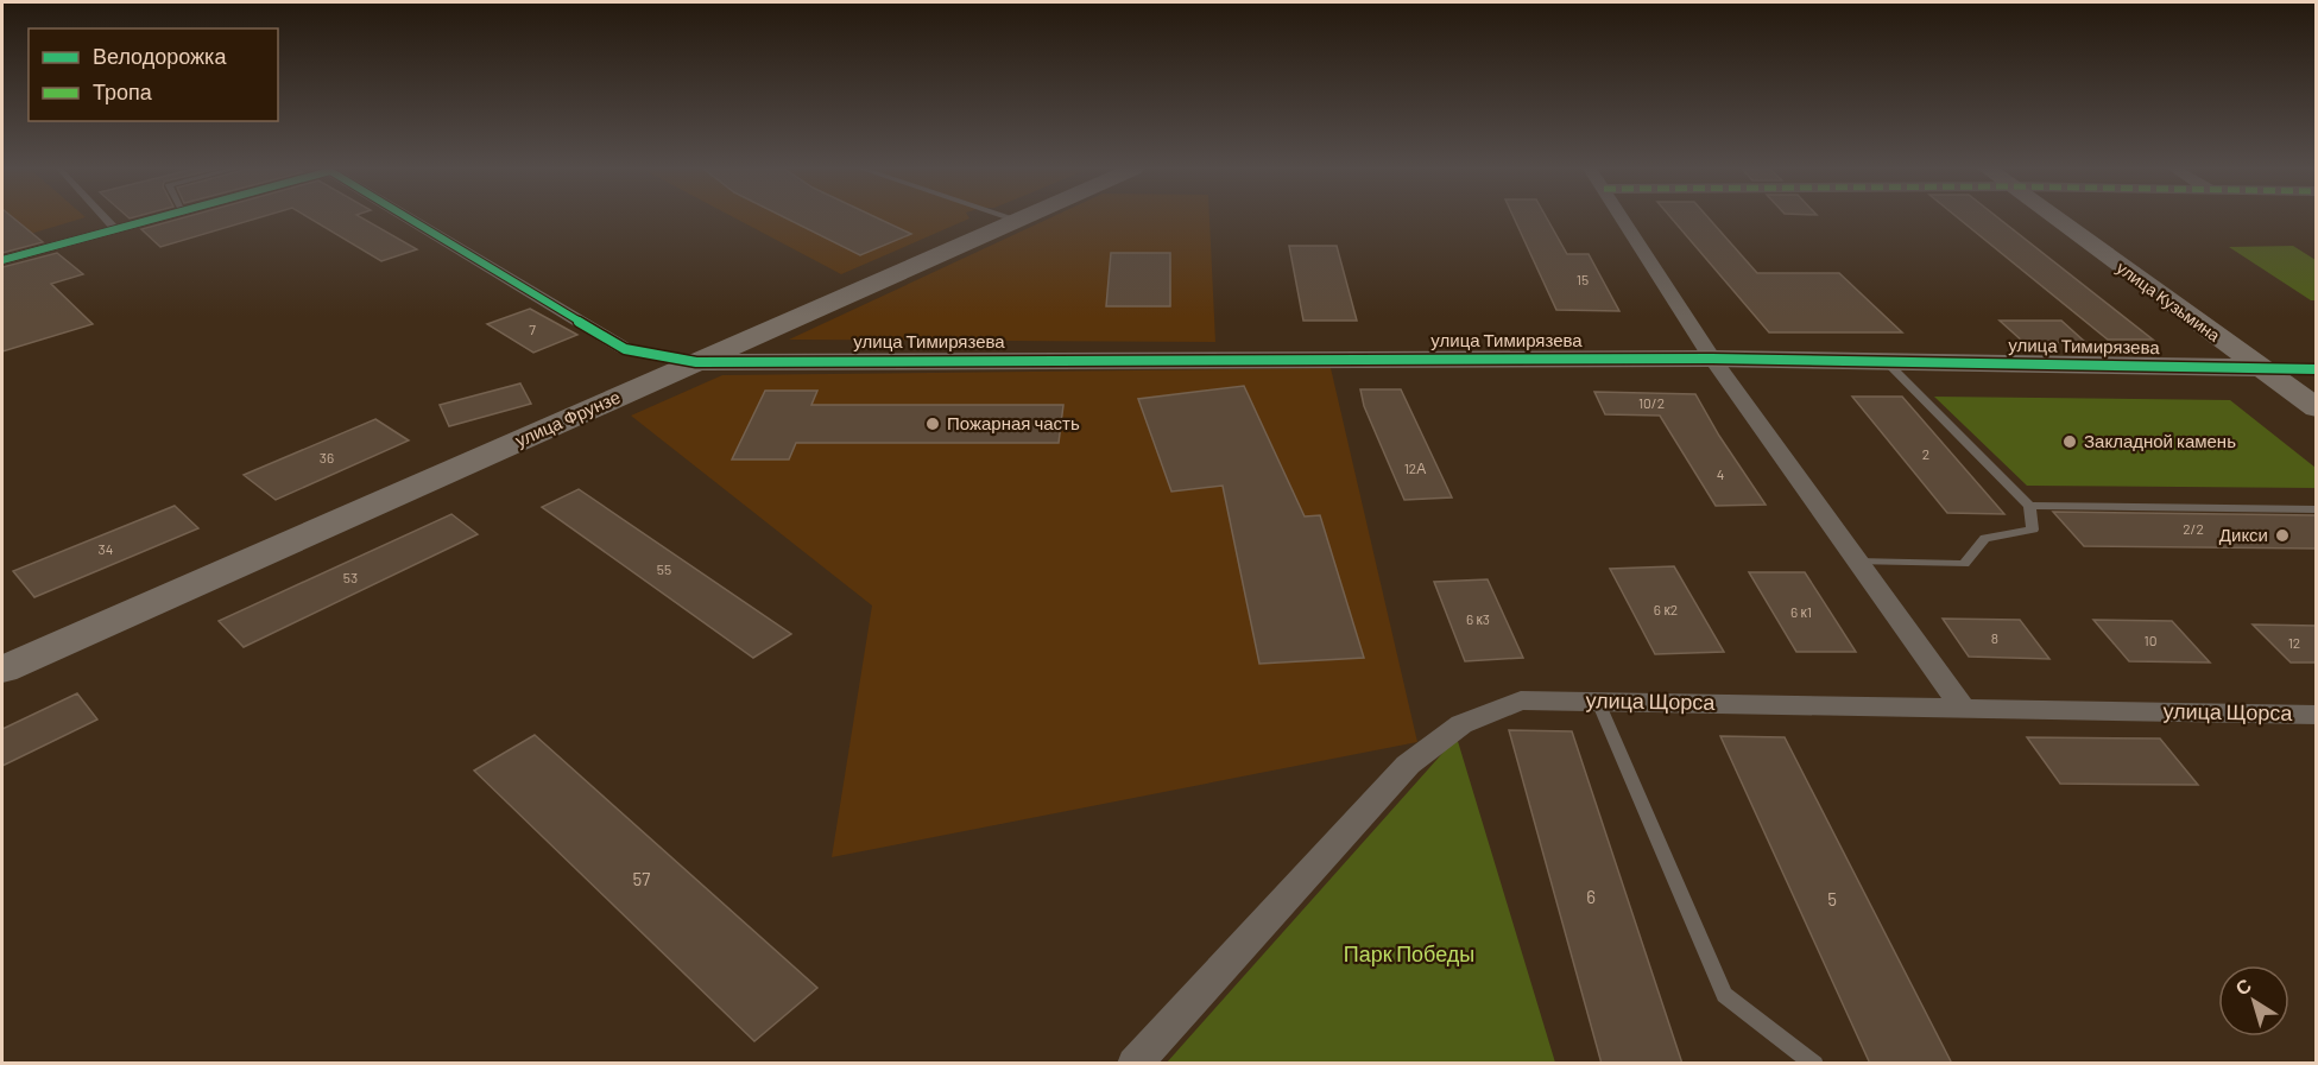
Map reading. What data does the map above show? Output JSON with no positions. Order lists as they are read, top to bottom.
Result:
{
  "streets": {
    "street": [
      "улица Кузьмина",
      "улица Тимирязева",
      "улица Фрунзе",
      "улица Щорса"
    ]
  },
  "crossings": [
    ["улица Кузьмина", "улица Тимирязева"],
    ["улица Тимирязева", "улица Фрунзе"]
  ],
  "parks": ["Парк Победы"],
  "places": ["Пожарная часть", "Закладной камень", "Дикси"],
  "house_numbers": [
    "15",
    "7",
    "10/2",
    "2",
    "36",
    "12А",
    "4",
    "2/2",
    "34",
    "55",
    "53",
    "6 к2",
    "6 к1",
    "6 к3",
    "8",
    "10",
    "12",
    "57",
    "6",
    "5"
  ],
  "legend": ["Велодорожка", "Тропа"],
  "north": "top left"
}
